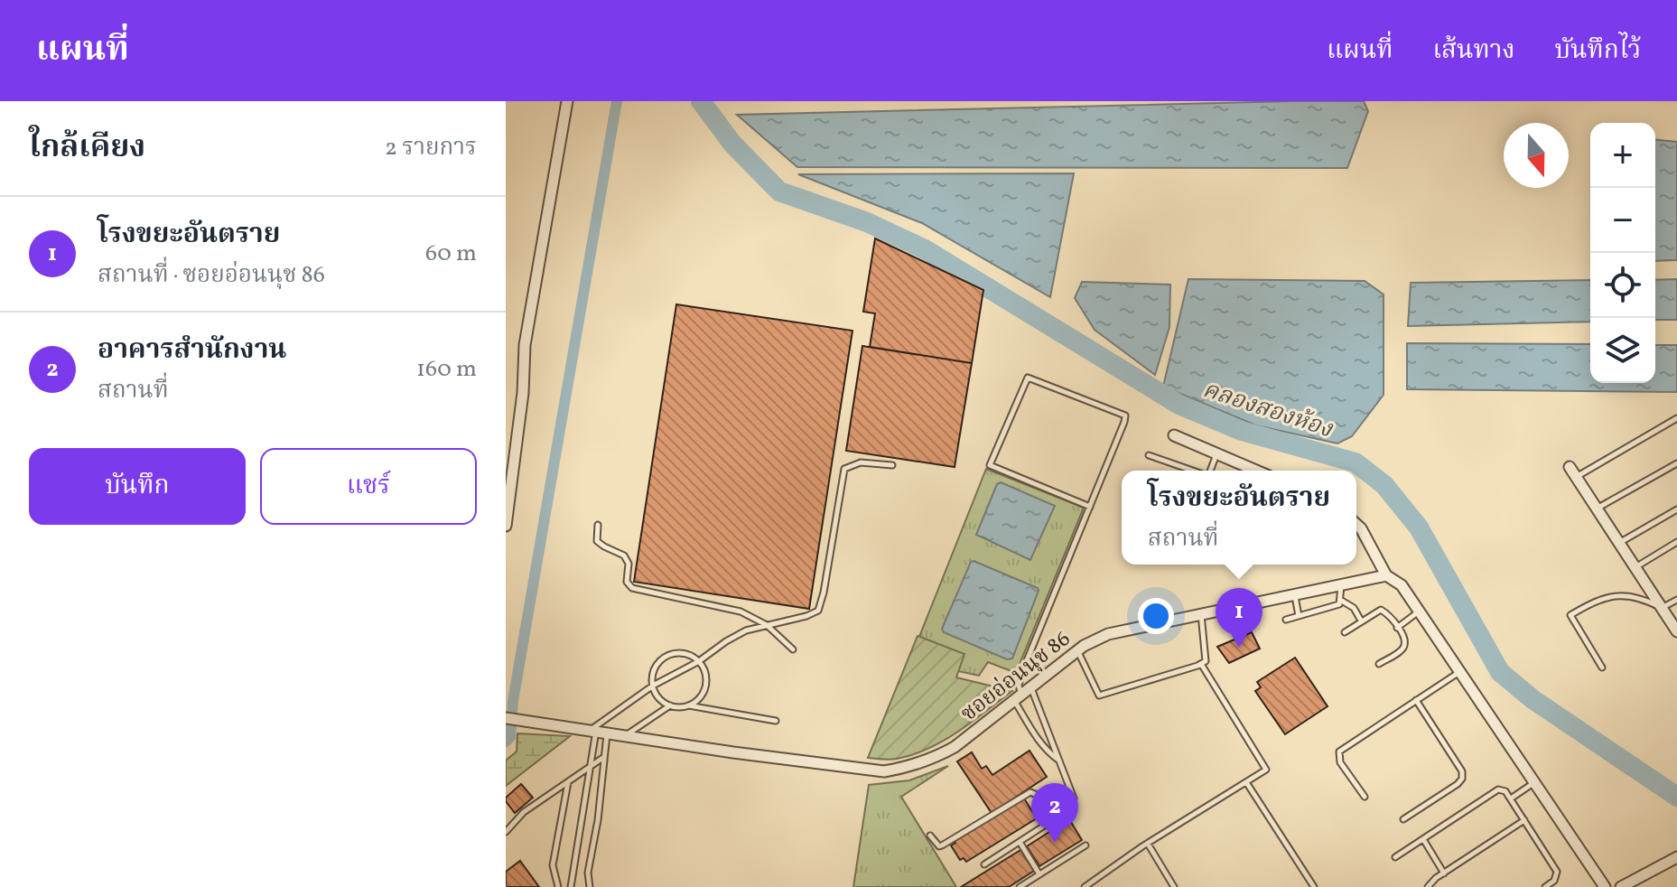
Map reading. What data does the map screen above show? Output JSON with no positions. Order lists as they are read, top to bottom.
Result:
{
  "streets": {
    "street": ["ซอยอ่อนนุช 86"]
  },
  "water": ["คลองสองห้อง"],
  "north": "bottom",
  "page": {
    "header": "แผนที่",
    "nav": ["แผนที่", "เส้นทาง", "บันทึกไว้"],
    "heading": ["ใกล้เคียง", "2 รายการ"],
    "map_buttons": ["+", "−"],
    "list": [
      {
        "mark": "1",
        "name": "โรงขยะอันตราย",
        "note": "สถานที่ · ซอยอ่อนนุช 86",
        "value": "60 m"
      },
      {
        "mark": "2",
        "name": "อาคารสำนักงาน",
        "note": "สถานที่",
        "value": "160 m"
      }
    ],
    "buttons": ["บันทึก", "แชร์"],
    "popup": ["โรงขยะอันตราย", "สถานที่"],
    "pins": ["1", "2"]
  }
}
